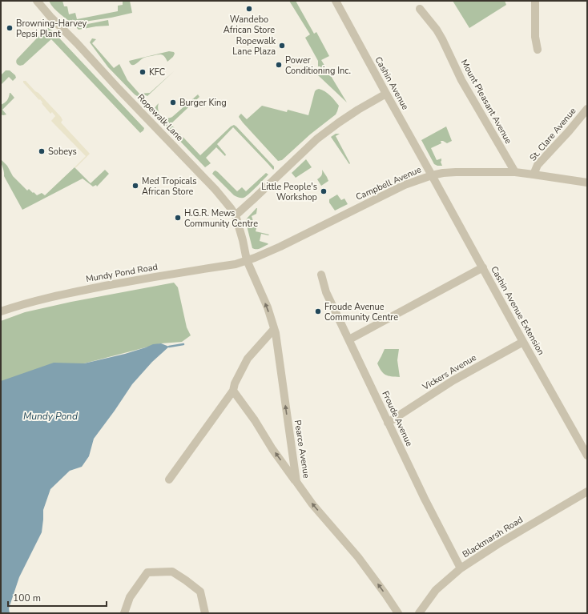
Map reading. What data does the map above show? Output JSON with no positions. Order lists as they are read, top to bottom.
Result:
{
  "streets": {
    "street": [
      "Cashin Avenue",
      "Mount Pleasant Avenue",
      "Ropewalk Lane",
      "St. Clare Avenue",
      "Campbell Avenue",
      "Mundy Pond Road",
      "Cashin Avenue Extension",
      "Vickers Avenue",
      "Froude Avenue",
      "Pearce Avenue",
      "Blackmarsh Road"
    ]
  },
  "crossings": [
    ["Cashin Avenue", "Campbell Avenue"],
    ["Cashin Avenue", "Cashin Avenue Extension"],
    ["Mount Pleasant Avenue", "Campbell Avenue"],
    ["Ropewalk Lane", "Campbell Avenue"],
    ["Ropewalk Lane", "Mundy Pond Road"],
    ["Ropewalk Lane", "Pearce Avenue"],
    ["St. Clare Avenue", "Campbell Avenue"],
    ["Campbell Avenue", "Mundy Pond Road"],
    ["Campbell Avenue", "Cashin Avenue Extension"],
    ["Campbell Avenue", "Pearce Avenue"],
    ["Mundy Pond Road", "Pearce Avenue"],
    ["Cashin Avenue Extension", "Vickers Avenue"],
    ["Vickers Avenue", "Froude Avenue"],
    ["Froude Avenue", "Blackmarsh Road"]
  ],
  "one_way": ["Pearce Avenue"],
  "water": ["Mundy Pond"],
  "places": [
    "Wandebo African Store",
    "Browning-Harvey Pepsi Plant",
    "Ropewalk Lane Plaza",
    "Power Conditioning Inc.",
    "KFC",
    "Burger King",
    "Sobeys",
    "Med Tropicals African Store",
    "Little People's Workshop",
    "H.G.R. Mews Community Centre",
    "Froude Avenue Community Centre"
  ],
  "scale_bar": "100 m"
}
